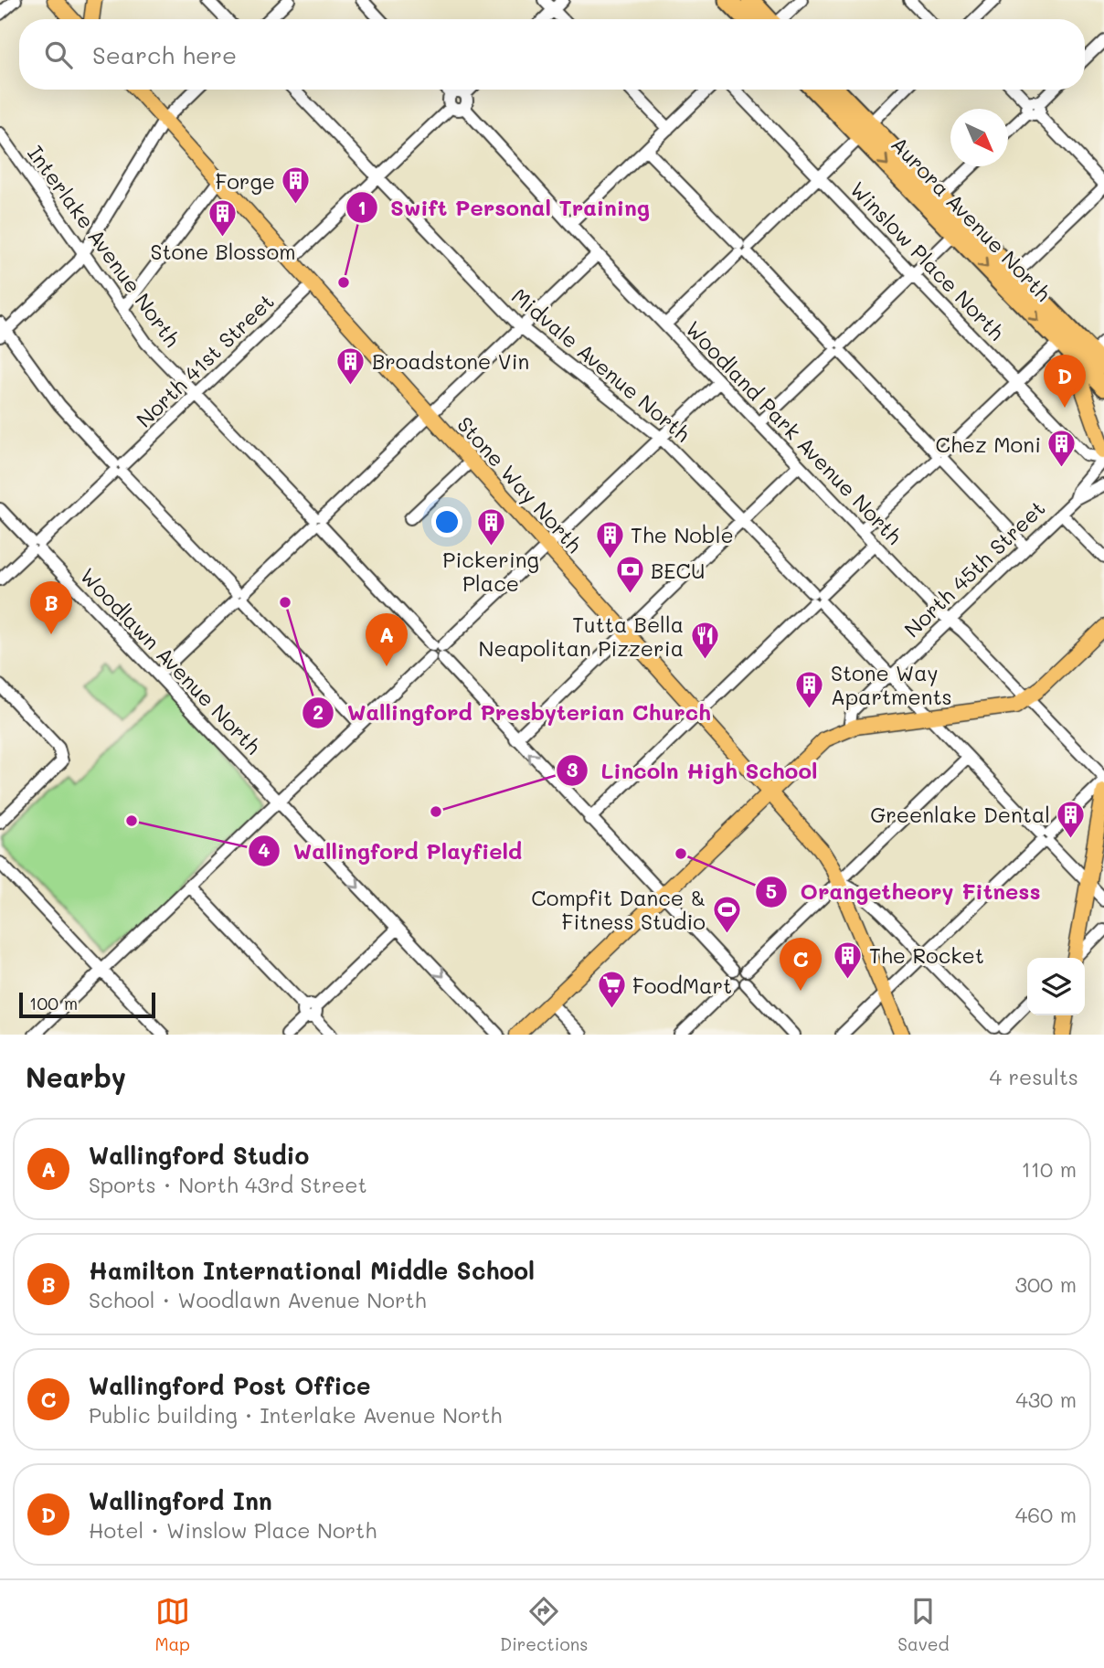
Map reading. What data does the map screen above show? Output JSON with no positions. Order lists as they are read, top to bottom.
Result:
{
  "streets": {
    "highway": ["Aurora Avenue North"],
    "main road": ["Stone Way North"],
    "street": [
      "Interlake Avenue North",
      "Winslow Place North",
      "North 41st Street",
      "Midvale Avenue North",
      "Woodland Park Avenue North",
      "North 45th Street",
      "Woodlawn Avenue North"
    ]
  },
  "crossings": [
    ["Interlake Avenue North", "North 41st Street"],
    ["Winslow Place North", "North 45th Street"],
    ["North 41st Street", "Stone Way North"],
    ["North 41st Street", "Woodlawn Avenue North"],
    ["Midvale Avenue North", "North 45th Street"],
    ["Woodland Park Avenue North", "North 45th Street"]
  ],
  "one_way": ["Woodlawn Avenue North"],
  "places": {
    "building": [
      "Forge",
      "Stone Blossom",
      "Broadstone Vin",
      "Chez Moni",
      "Pickering Place",
      "The Noble",
      "Stone Way Apartments",
      "Greenlake Dental",
      "The Rocket"
    ],
    "other": [
      "Swift Personal Training",
      "Wallingford Presbyterian Church",
      "Lincoln High School",
      "Wallingford Playfield",
      "Orangetheory Fitness"
    ],
    "bank": ["BECU"],
    "restaurant": ["Tutta Bella Neapolitan Pizzeria"],
    "sports": ["Compfit Dance & Fitness Studio"],
    "supermarket": ["FoodMart"]
  },
  "scale_bar": "100 m",
  "north": "bottom right",
  "page": {
    "search": "Search here",
    "pins": [
      "D",
      "B",
      "A",
      "C"
    ],
    "scale": "100 m",
    "heading": ["Nearby", "4 results"],
    "list": [
      {
        "mark": "A",
        "name": "Wallingford Studio",
        "note": "Sports · North 43rd Street",
        "value": "110 m"
      },
      {
        "mark": "B",
        "name": "Hamilton International Middle School",
        "note": "School · Woodlawn Avenue North",
        "value": "300 m"
      },
      {
        "mark": "C",
        "name": "Wallingford Post Office",
        "note": "Public building · Interlake Avenue North",
        "value": "430 m"
      },
      {
        "mark": "D",
        "name": "Wallingford Inn",
        "note": "Hotel · Winslow Place North",
        "value": "460 m"
      }
    ],
    "nav": ["Map", "Directions", "Saved"]
  }
}
